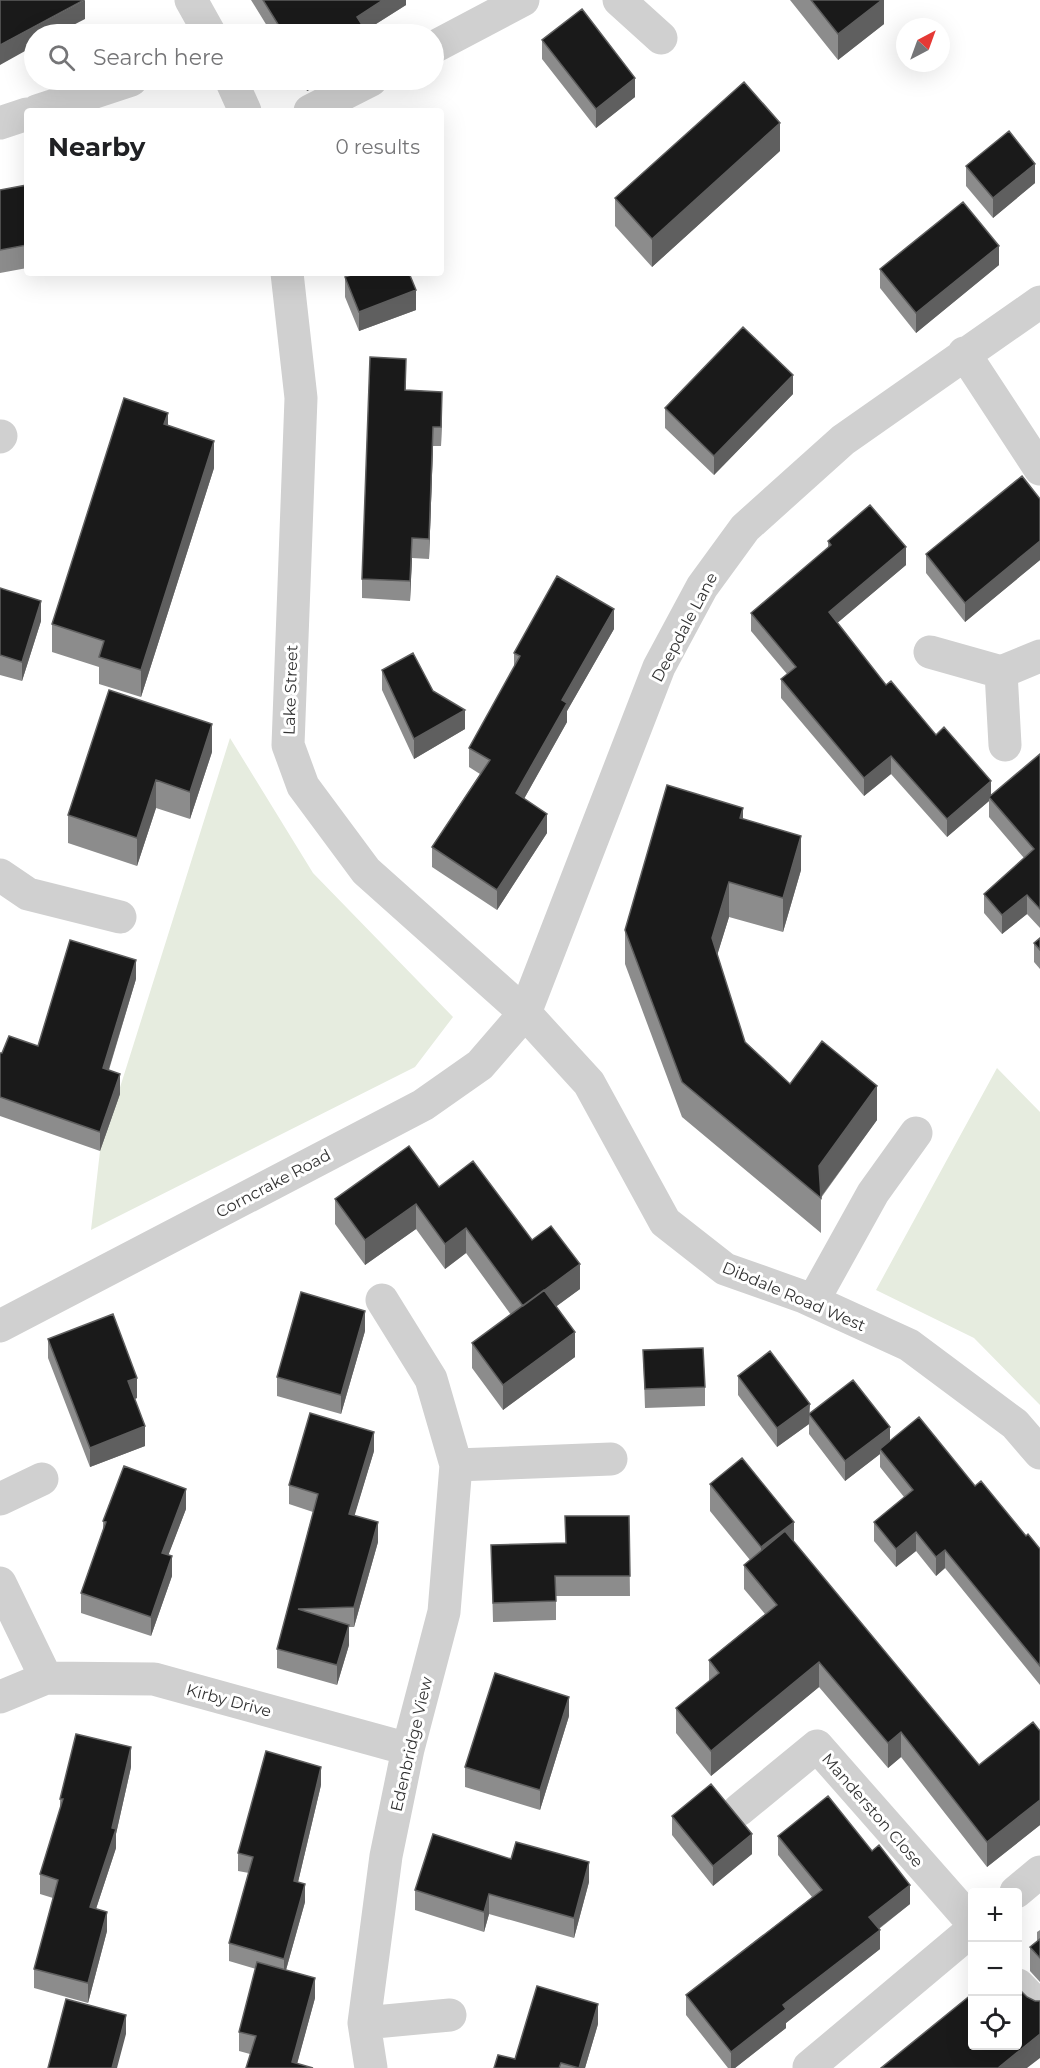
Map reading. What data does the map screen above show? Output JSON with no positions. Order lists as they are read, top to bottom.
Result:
{
  "streets": {
    "street": [
      "Deepdale Lane",
      "Lake Street",
      "Corncrake Road",
      "Dibdale Road West",
      "Kirby Drive",
      "Edenbridge View",
      "Manderston Close"
    ]
  },
  "crossings": [
    ["Deepdale Lane", "Lake Street"],
    ["Deepdale Lane", "Corncrake Road"],
    ["Deepdale Lane", "Dibdale Road West"],
    ["Lake Street", "Corncrake Road"],
    ["Lake Street", "Dibdale Road West"],
    ["Corncrake Road", "Dibdale Road West"],
    ["Kirby Drive", "Edenbridge View"]
  ],
  "north": "top right",
  "page": {
    "search": "Search here",
    "heading": ["Nearby", "0 results"],
    "map_buttons": ["+", "−"]
  }
}
